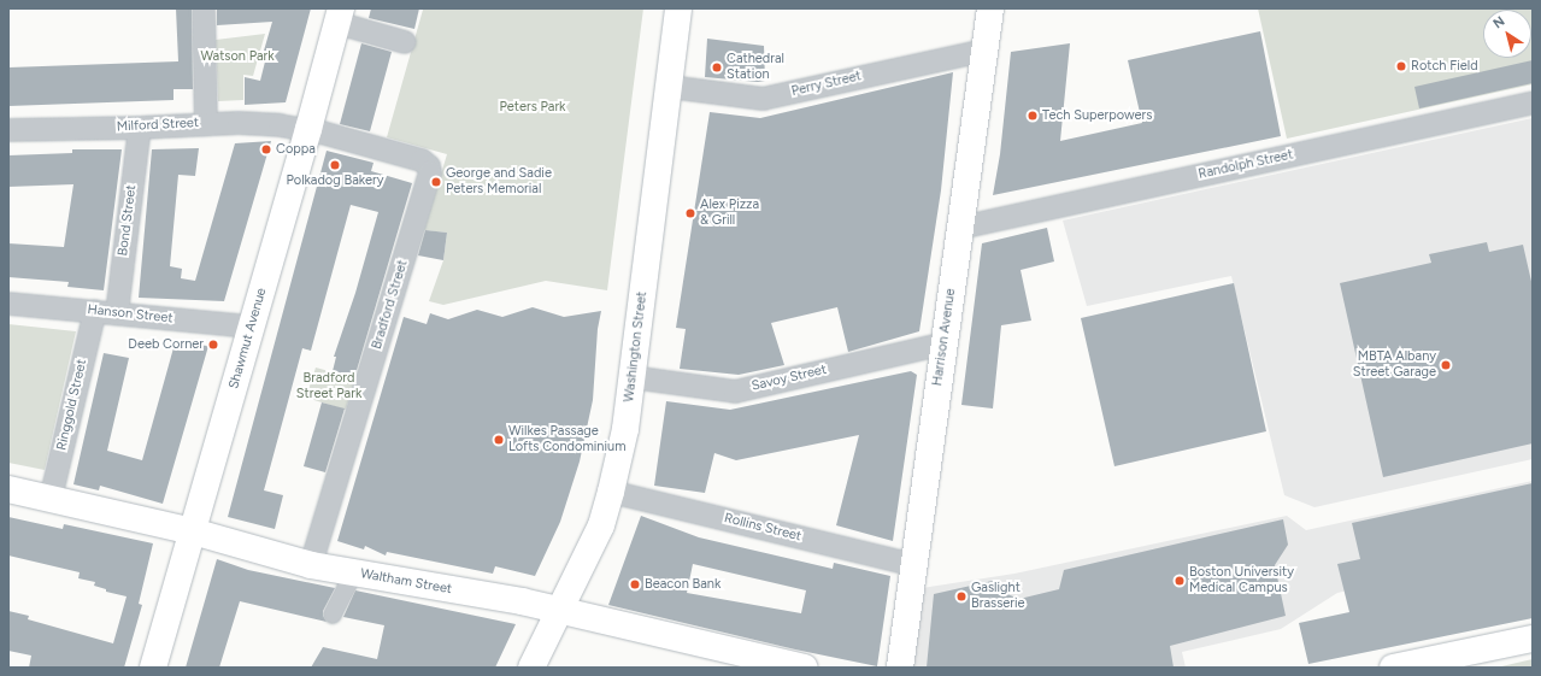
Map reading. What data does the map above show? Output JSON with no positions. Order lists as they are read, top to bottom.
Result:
{
  "streets": {
    "main road": [
      "Harrison Avenue",
      "Shawmut Avenue",
      "Washington Street",
      "Waltham Street"
    ],
    "street": [
      "Perry Street",
      "Milford Street",
      "Randolph Street",
      "Bond Street",
      "Bradford Street",
      "Hanson Street",
      "Savoy Street",
      "Ringgold Street",
      "Rollins Street"
    ]
  },
  "crossings": [
    ["Perry Street", "Harrison Avenue"],
    ["Perry Street", "Washington Street"],
    ["Milford Street", "Bond Street"],
    ["Milford Street", "Bradford Street"],
    ["Milford Street", "Shawmut Avenue"],
    ["Randolph Street", "Harrison Avenue"],
    ["Bond Street", "Hanson Street"],
    ["Bradford Street", "Shawmut Avenue"],
    ["Bradford Street", "Waltham Street"],
    ["Hanson Street", "Shawmut Avenue"],
    ["Hanson Street", "Ringgold Street"],
    ["Harrison Avenue", "Savoy Street"],
    ["Harrison Avenue", "Rollins Street"],
    ["Shawmut Avenue", "Waltham Street"],
    ["Washington Street", "Savoy Street"],
    ["Washington Street", "Rollins Street"],
    ["Washington Street", "Waltham Street"],
    ["Ringgold Street", "Waltham Street"]
  ],
  "parks": ["Watson Park", "Peters Park", "Bradford Street Park"],
  "places": [
    "Rotch Field",
    "Cathedral Station",
    "Tech Superpowers",
    "Coppa",
    "Polkadog Bakery",
    "George and Sadie Peters Memorial",
    "Alex Pizza & Grill",
    "Deeb Corner",
    "MBTA Albany Street Garage",
    "Wilkes Passage Lofts Condominium",
    "Boston University Medical Campus",
    "Beacon Bank",
    "Gaslight Brasserie"
  ],
  "north": "top left"
}
